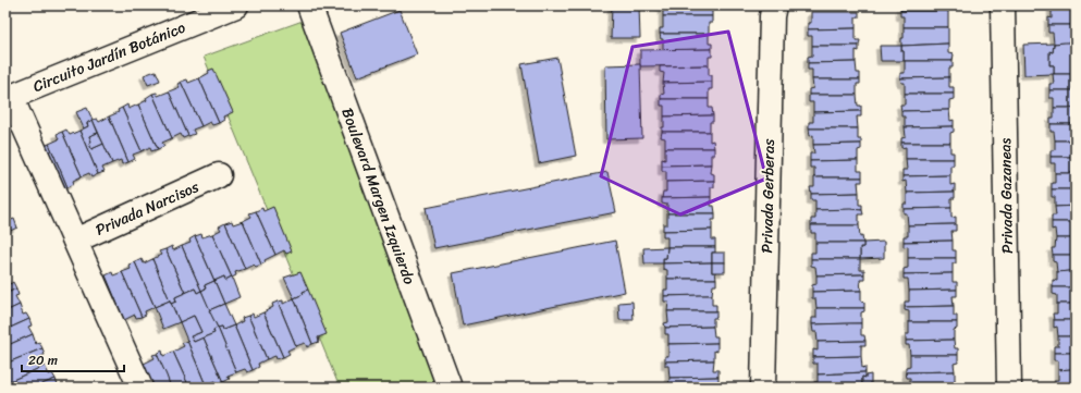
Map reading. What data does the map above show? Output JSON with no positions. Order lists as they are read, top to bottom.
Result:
{
  "streets": {
    "street": [
      "Circuito Jardín Botánico",
      "Boulevard Margen Izquierdo",
      "Privada Gerberas",
      "Privada Gazaneas",
      "Privada Narcisos"
    ]
  },
  "scale_bar": "20 m"
}
